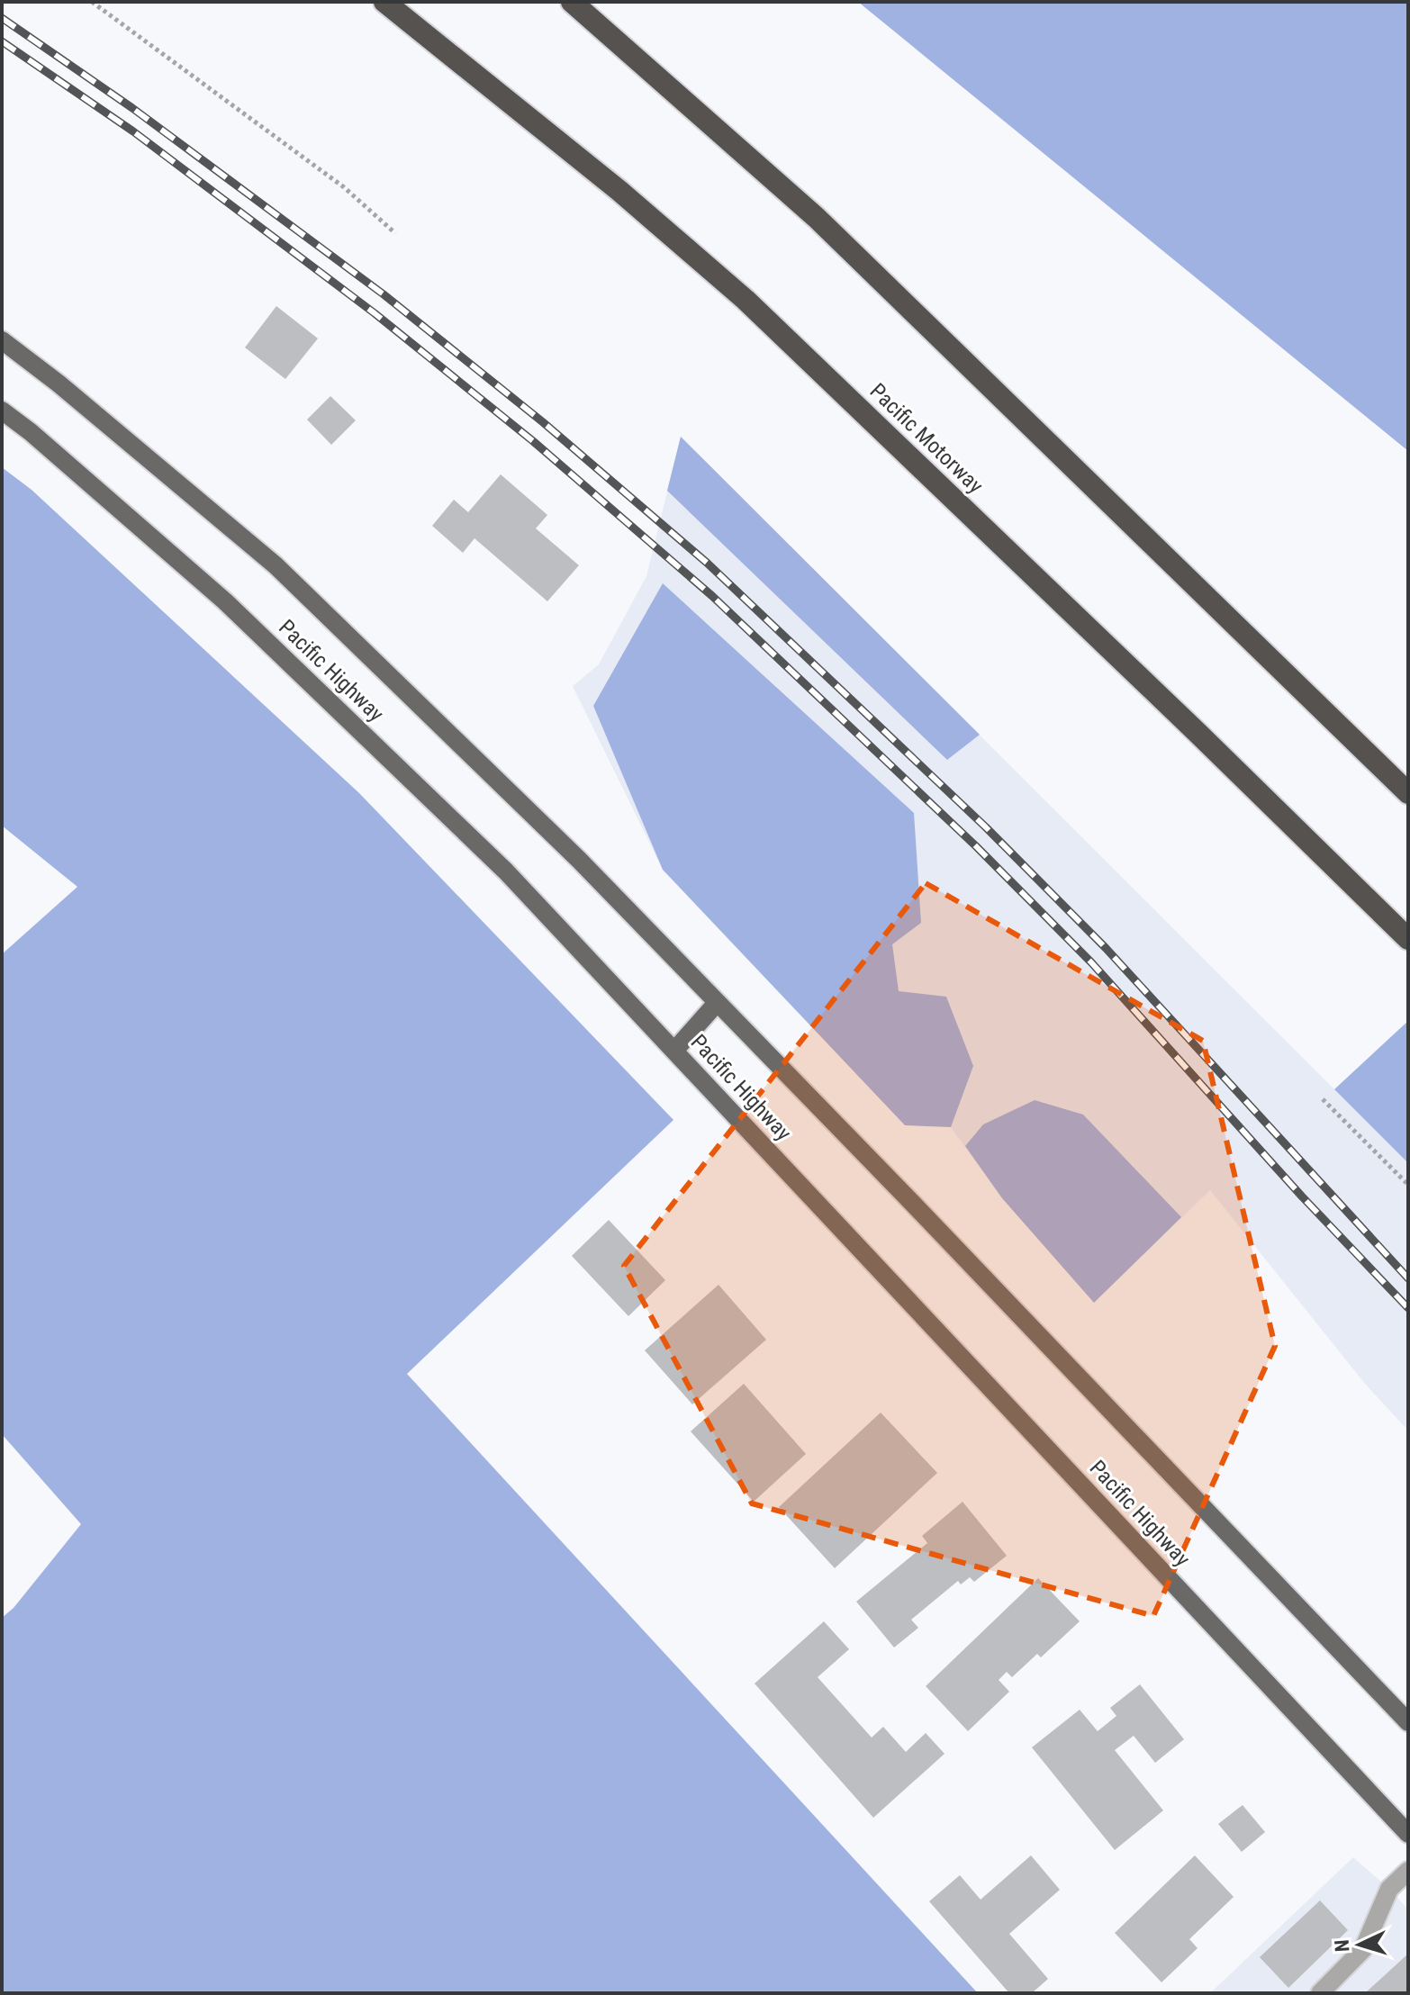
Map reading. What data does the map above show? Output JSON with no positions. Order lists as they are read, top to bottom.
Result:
{
  "streets": {
    "highway": ["Pacific Motorway"],
    "main road": ["Pacific Highway"]
  },
  "north": "left"
}
